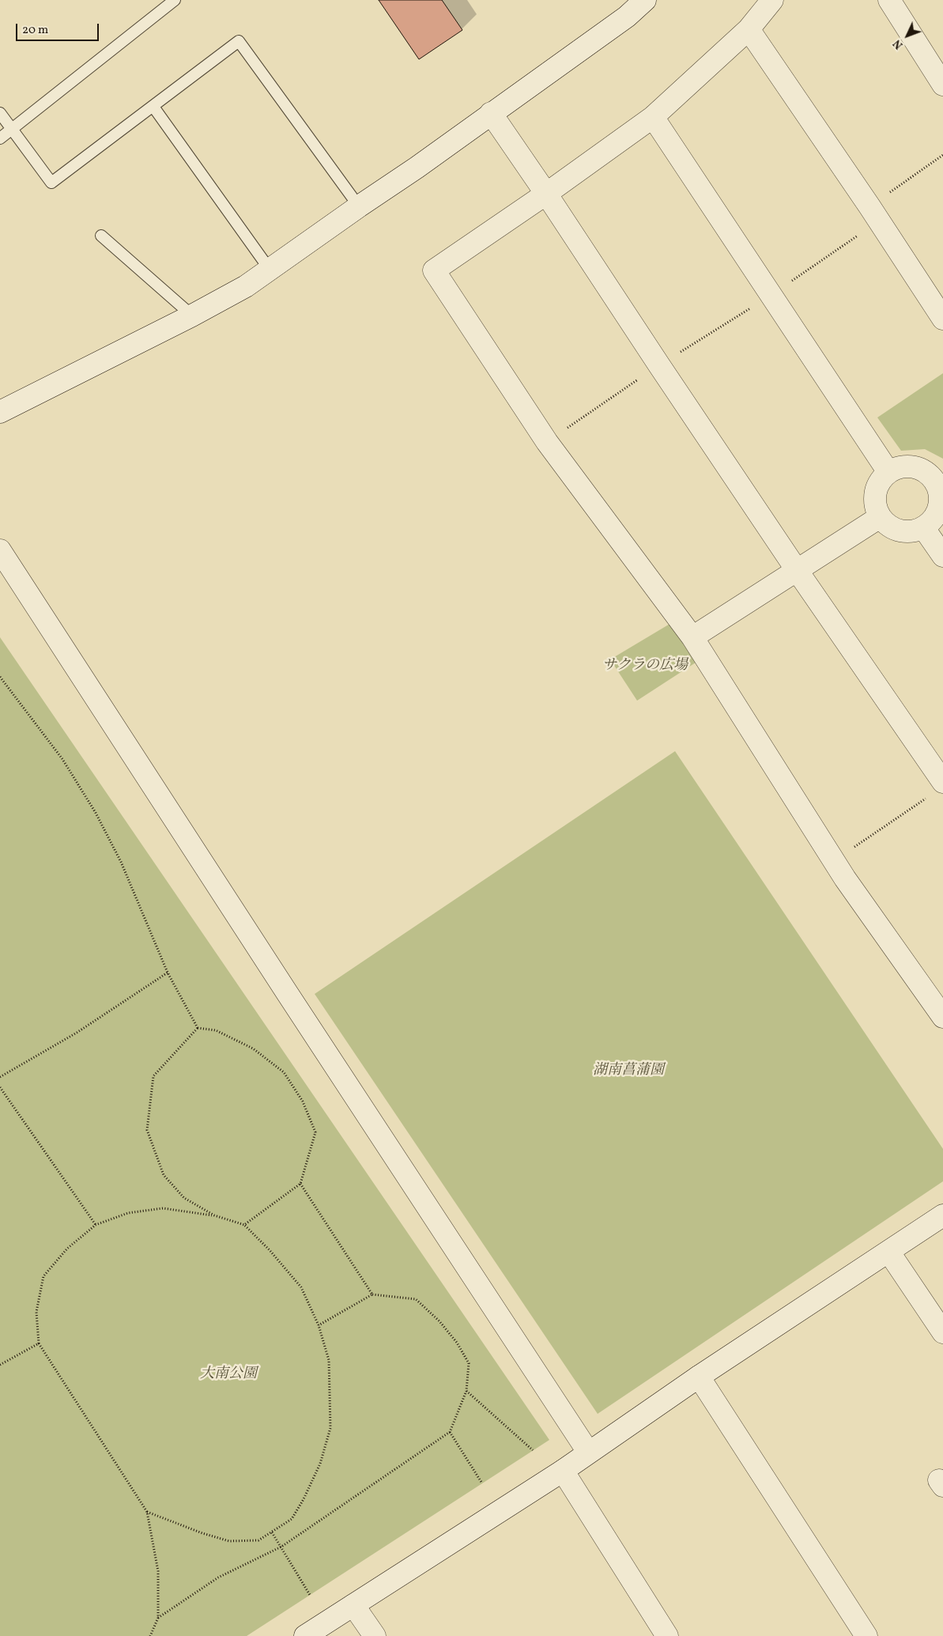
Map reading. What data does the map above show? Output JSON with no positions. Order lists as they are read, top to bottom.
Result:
{
  "parks": ["サクラの広場", "湖南菖蒲園", "大南公園"],
  "scale_bar": "20 m",
  "north": "bottom left"
}
